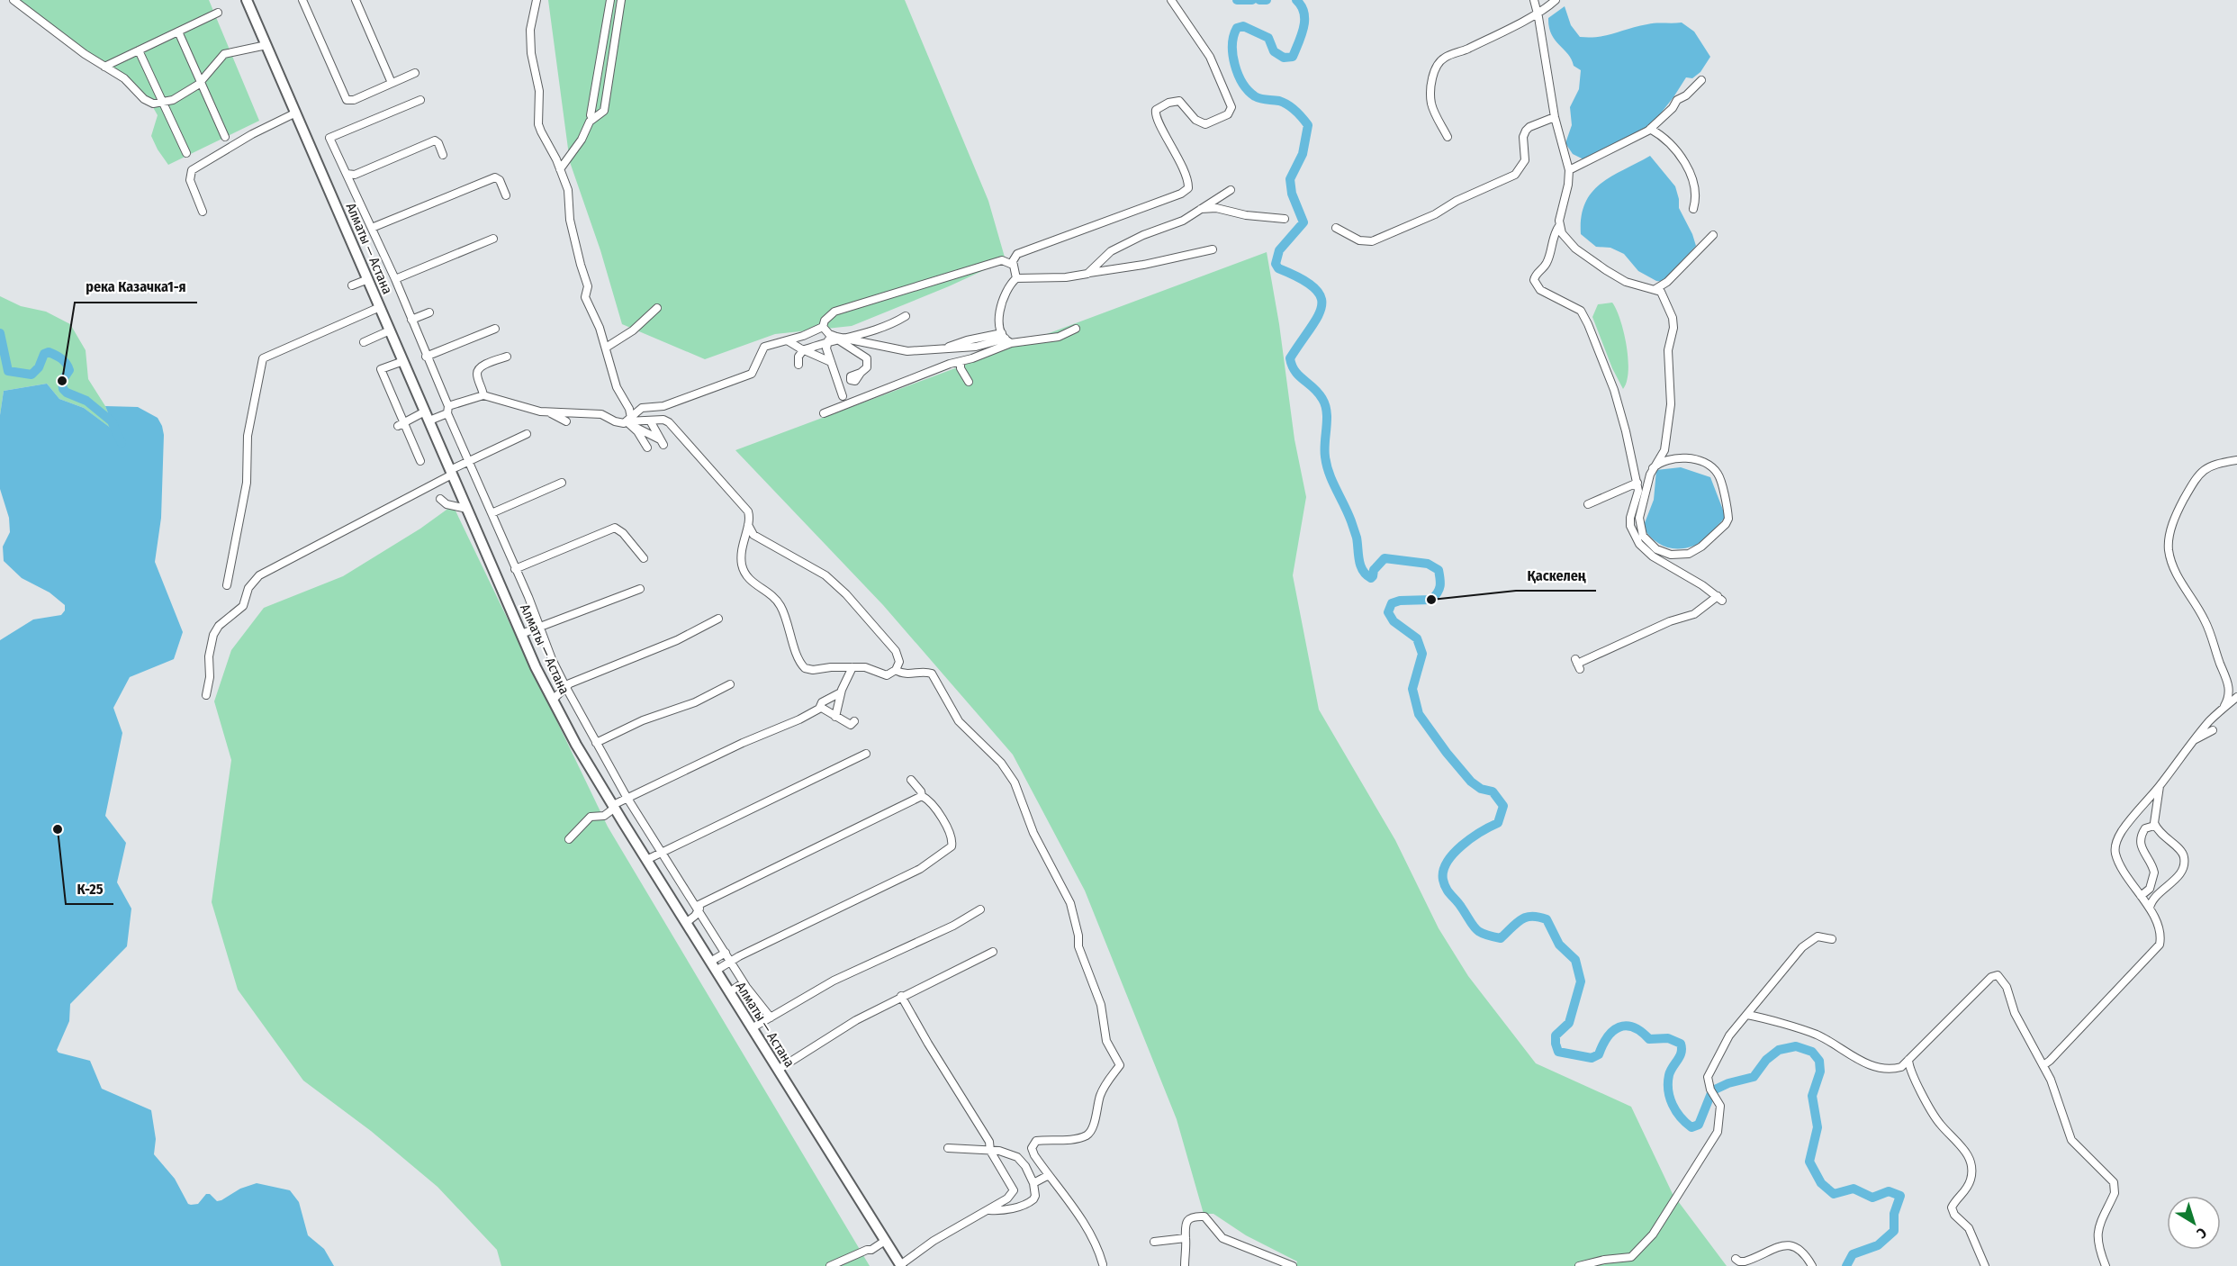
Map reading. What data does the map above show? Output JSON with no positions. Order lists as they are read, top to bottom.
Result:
{
  "streets": {
    "highway": ["Алматы — Астана"]
  },
  "places": ["река Казачка1-я", "Қаскелең", "К-25"],
  "north": "bottom right"
}
